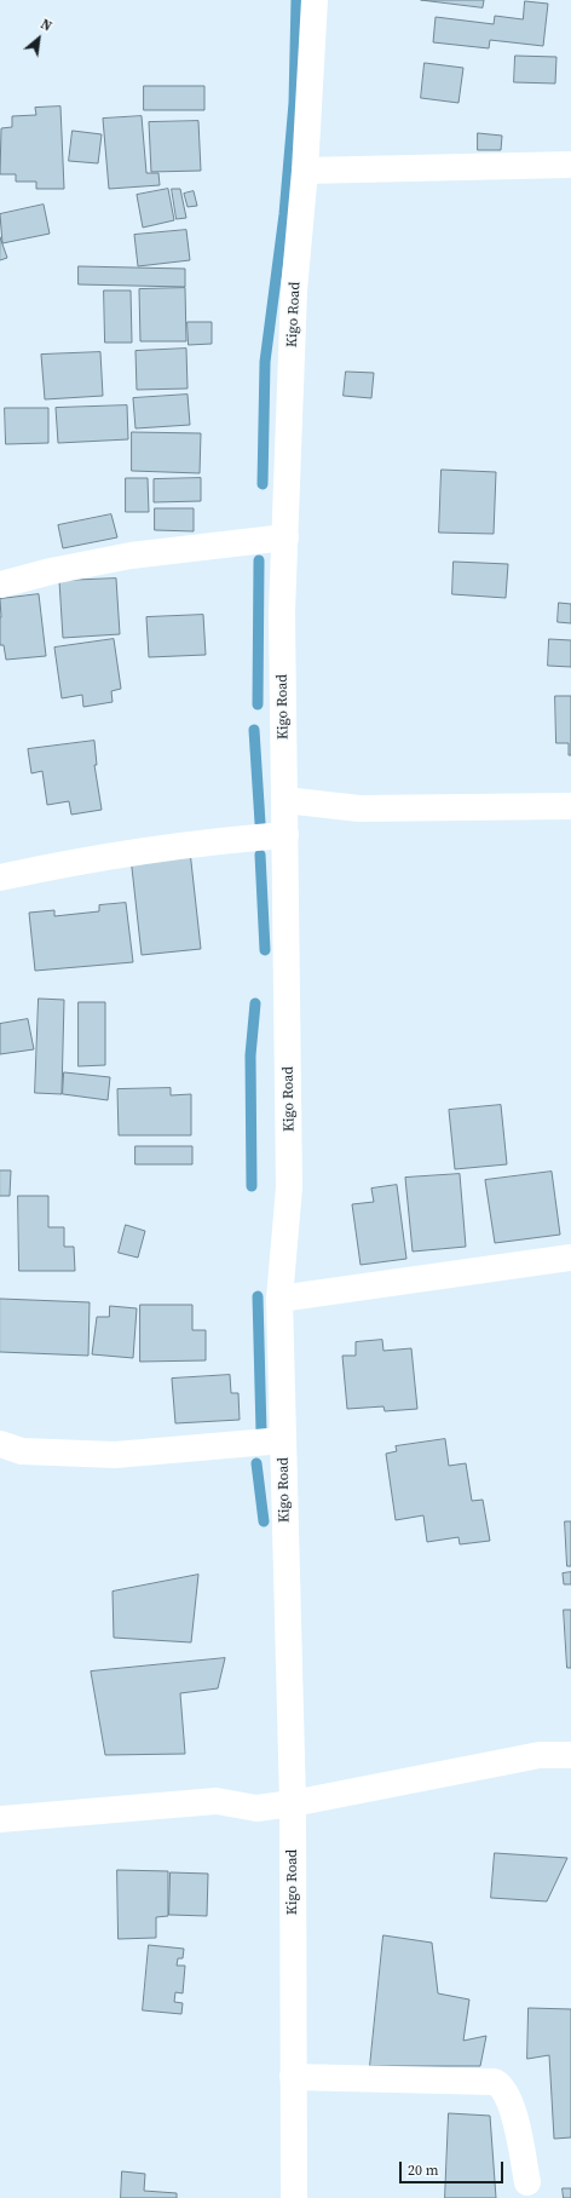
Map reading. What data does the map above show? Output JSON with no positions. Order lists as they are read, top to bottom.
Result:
{
  "streets": {
    "street": ["Kigo Road"]
  },
  "scale_bar": "20 m",
  "north": "top right"
}
